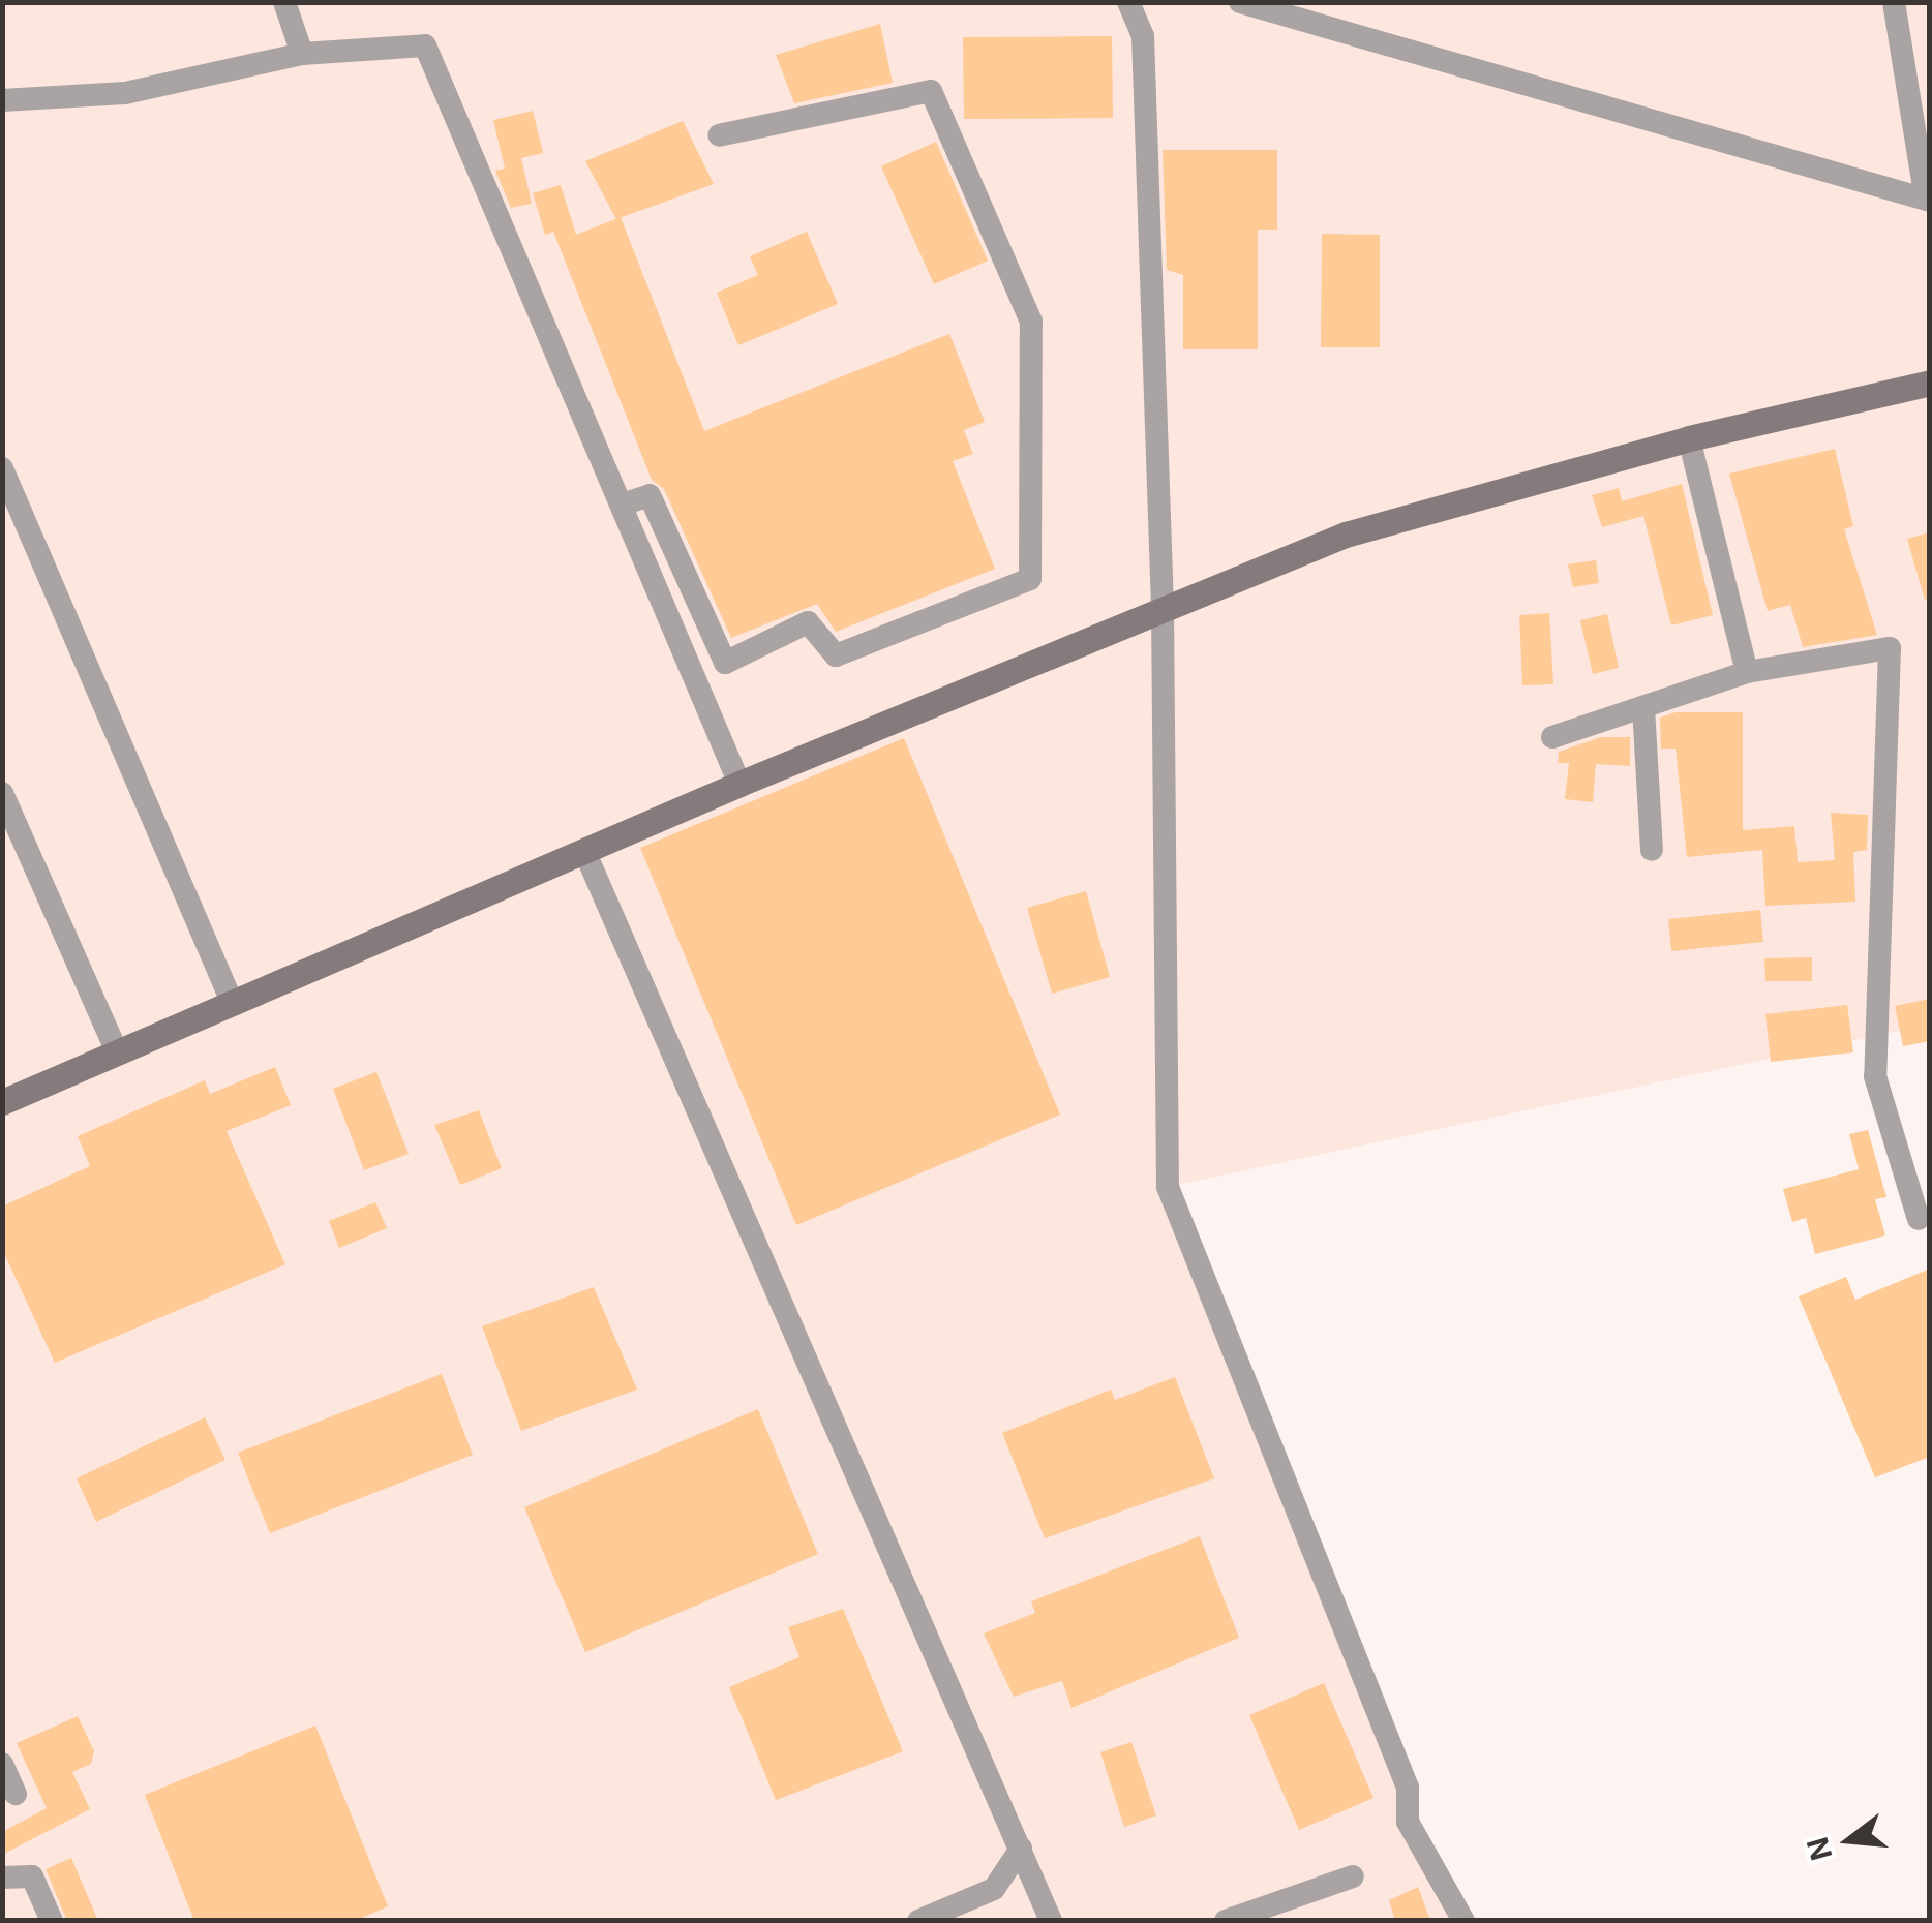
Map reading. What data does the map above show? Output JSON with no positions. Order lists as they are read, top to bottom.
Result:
{
  "north": "left"
}
